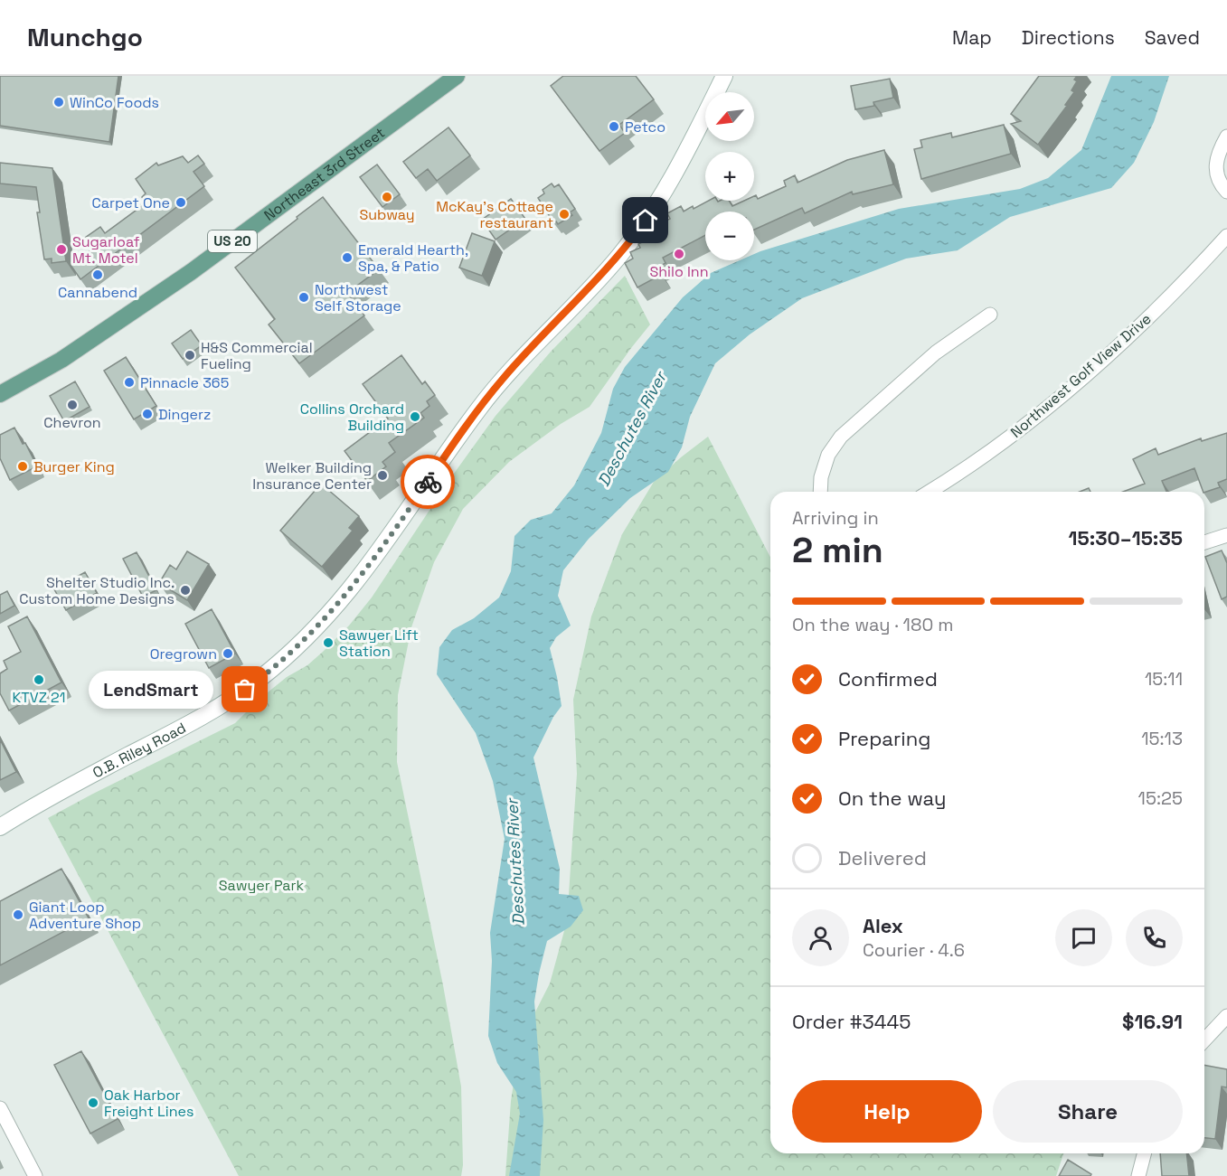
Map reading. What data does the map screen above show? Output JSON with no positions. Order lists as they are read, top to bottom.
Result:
{
  "streets": {
    "main road": ["Northeast 3rd Street", "US 20"],
    "street": ["Northwest Golf View Drive", "O.B. Riley Road"]
  },
  "water": ["Deschutes River"],
  "parks": ["Sawyer Park"],
  "places": [
    "WinCo Foods",
    "Petco",
    "Subway",
    "Carpet One",
    "McKay’s Cottage restaurant",
    "Sugarloaf Mt. Motel",
    "Shilo Inn",
    "Emerald Hearth, Spa, & Patio",
    "Cannabend",
    "Northwest Self Storage",
    "H&S Commercial Fueling",
    "Pinnacle 365",
    "Chevron",
    "Dingerz",
    "Collins Orchard Building",
    "Burger King",
    "Welker Building Insurance Center",
    "Shelter Studio Inc. Custom Home Designs",
    "Sawyer Lift Station",
    "Oregrown",
    "KTVZ 21",
    "LendSmart",
    "Giant Loop Adventure Shop",
    "Oak Harbor Freight Lines"
  ],
  "north": "bottom left",
  "page": {
    "header": "Munchgo",
    "nav": ["Map", "Directions", "Saved"],
    "map_buttons": ["+", "−"],
    "heading": ["2 min", "Arriving in", "15:30–15:35"],
    "panel": [
      "Alex",
      "Courier · 4.6",
      "Order #3445",
      "$16.91"
    ],
    "bar": "On the way · 180 m",
    "list": [
      ["Confirmed", "15:11"],
      ["Preparing", "15:13"],
      ["On the way", "15:25"],
      "Delivered"
    ],
    "bubble": "LendSmart",
    "buttons": ["Help", "Share"]
  }
}
